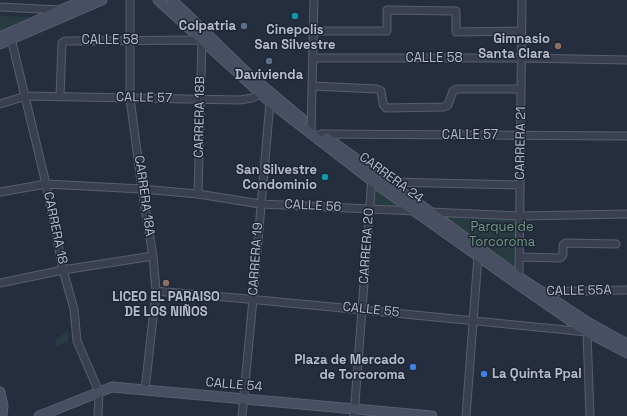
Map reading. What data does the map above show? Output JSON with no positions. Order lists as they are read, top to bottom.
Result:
{
  "streets": {
    "street": [
      "CALLE 58",
      "CALLE 57",
      "CARRERA 18B",
      "CARRERA 21",
      "CARRERA 24",
      "CARRERA 18A",
      "CALLE 56",
      "CARRERA 18",
      "CARRERA 20",
      "CARRERA 19",
      "CALLE 55A",
      "CALLE 55",
      "CALLE 54"
    ]
  },
  "crossings": [
    ["CALLE 58", "CALLE 57"],
    ["CALLE 58", "CARRERA 18B"],
    ["CALLE 58", "CARRERA 21"],
    ["CALLE 58", "CARRERA 24"],
    ["CALLE 58", "CARRERA 18A"],
    ["CALLE 57", "CARRERA 18B"],
    ["CALLE 57", "CARRERA 21"],
    ["CALLE 57", "CARRERA 24"],
    ["CALLE 57", "CARRERA 18A"],
    ["CALLE 57", "CARRERA 18"],
    ["CARRERA 18B", "CARRERA 24"],
    ["CARRERA 18B", "CALLE 56"],
    ["CARRERA 21", "CARRERA 24"],
    ["CARRERA 21", "CALLE 56"],
    ["CARRERA 24", "CALLE 56"],
    ["CARRERA 24", "CARRERA 20"],
    ["CARRERA 24", "CARRERA 19"],
    ["CARRERA 24", "CALLE 55A"],
    ["CARRERA 24", "CALLE 55"],
    ["CARRERA 18A", "CALLE 56"],
    ["CARRERA 18A", "CALLE 55"],
    ["CARRERA 18A", "CALLE 54"],
    ["CALLE 56", "CARRERA 18"],
    ["CALLE 56", "CARRERA 20"],
    ["CALLE 56", "CARRERA 19"],
    ["CARRERA 18", "CALLE 54"],
    ["CARRERA 20", "CALLE 55"],
    ["CARRERA 20", "CALLE 54"],
    ["CARRERA 19", "CALLE 55"],
    ["CARRERA 19", "CALLE 54"]
  ],
  "parks": ["Parque de Torcoroma"],
  "places": [
    "Cinepolis San Silvestre",
    "Colpatria",
    "Gimnasio Santa Clara",
    "Davivienda",
    "San Silvestre Condominio",
    "LICEO EL PARAISO DE LOS NIÑOS",
    "Plaza de Mercado de Torcoroma",
    "La Quinta Ppal"
  ]
}
